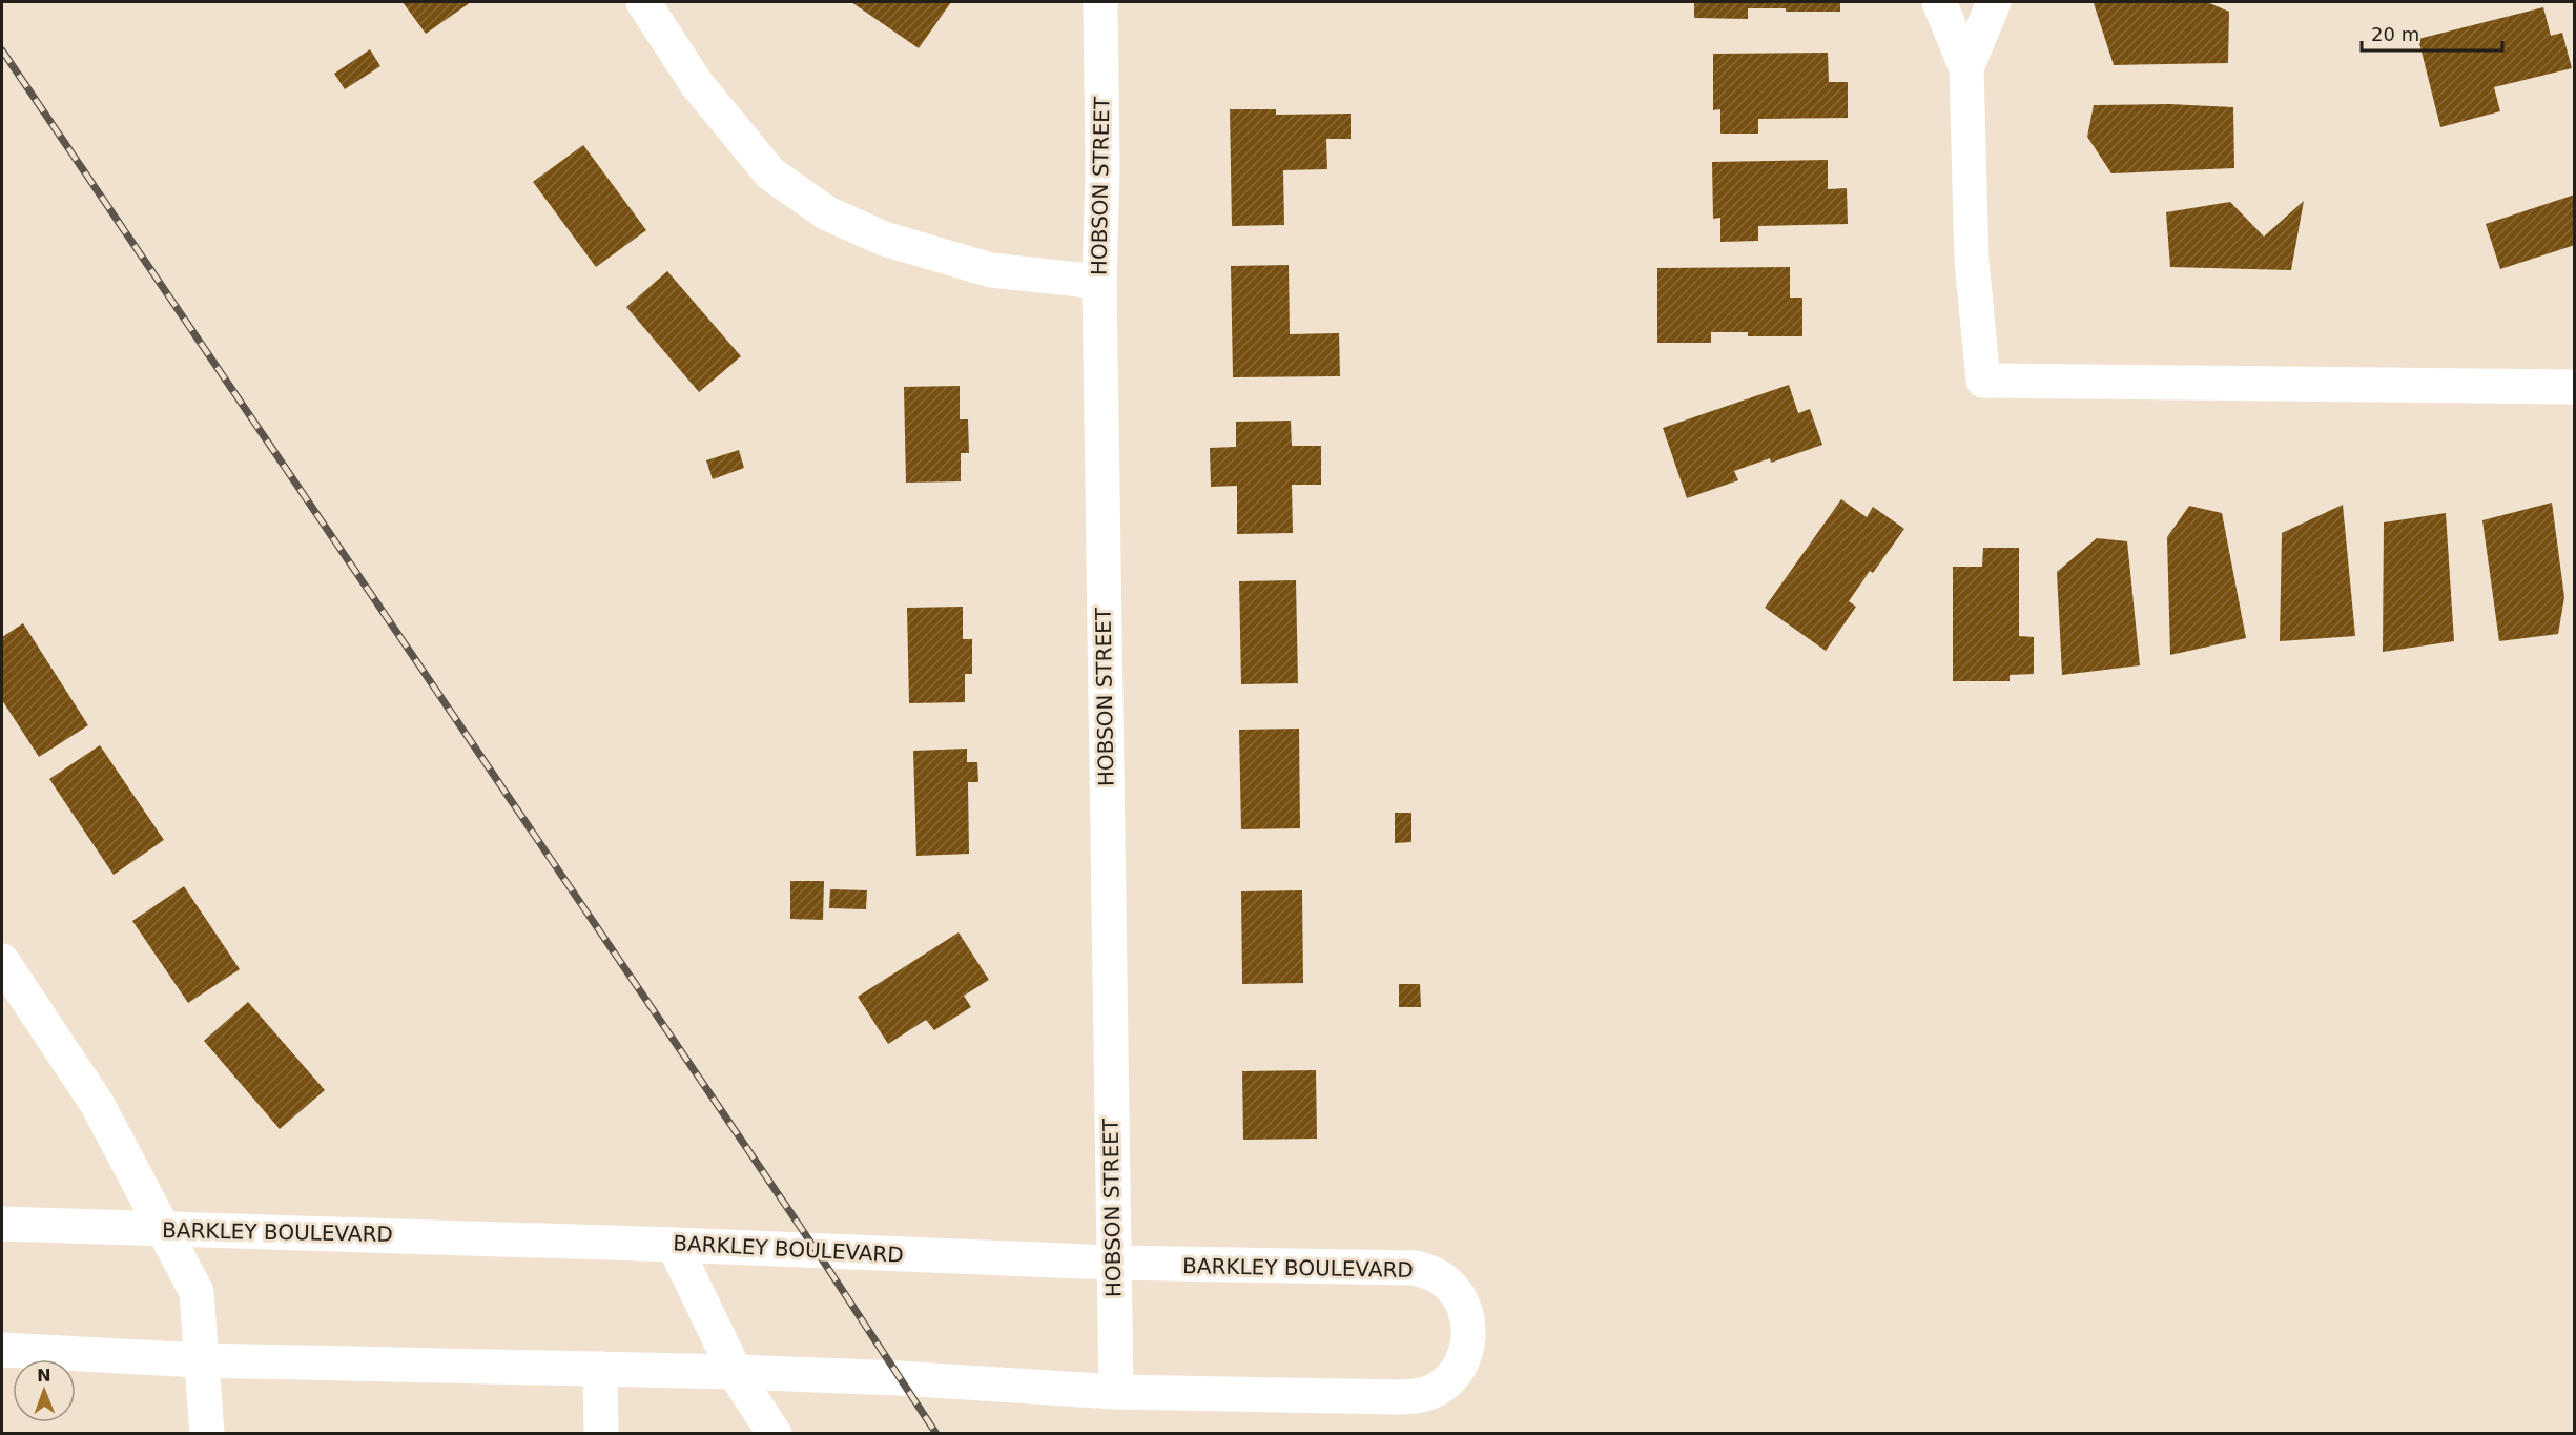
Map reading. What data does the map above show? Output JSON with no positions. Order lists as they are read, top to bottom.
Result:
{
  "streets": {
    "street": ["HOBSON STREET", "BARKLEY BOULEVARD"]
  },
  "crossings": [
    ["HOBSON STREET", "BARKLEY BOULEVARD"]
  ],
  "scale_bar": "20 m",
  "north": "top"
}
